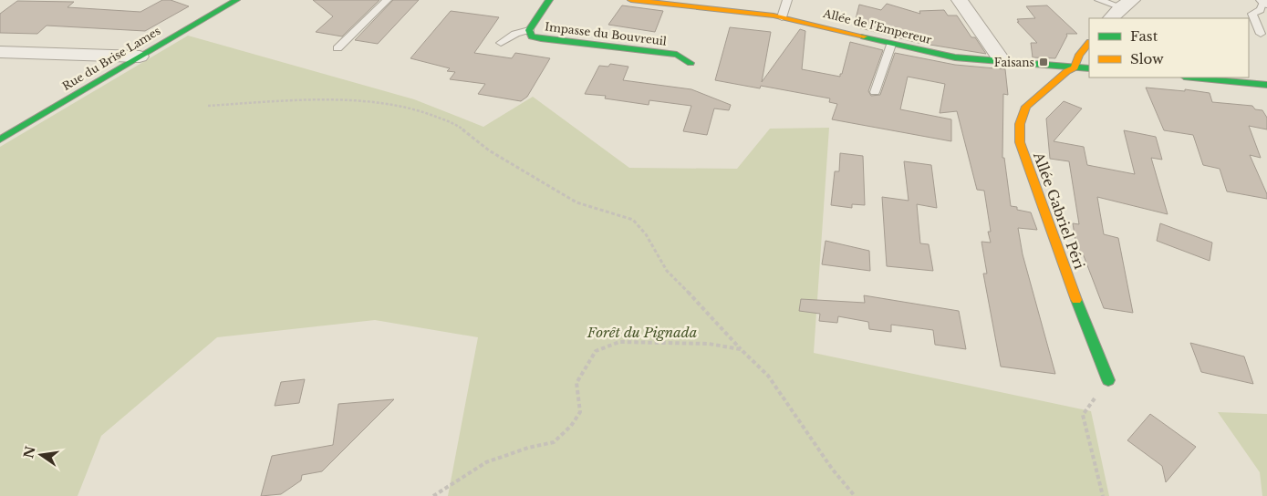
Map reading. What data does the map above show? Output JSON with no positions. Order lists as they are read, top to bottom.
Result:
{
  "streets": {
    "street": [
      "Allée de l'Empereur",
      "Impasse du Bouvreuil",
      "Rue du Brise Lames",
      "Allée Gabriel Péri"
    ]
  },
  "crossings": [
    ["Allée de l'Empereur", "Allée Gabriel Péri"]
  ],
  "parks": ["Forêt du Pignada"],
  "places": {
    "transit": ["Faisans"]
  },
  "legend": ["Fast", "Slow"],
  "north": "left"
}
